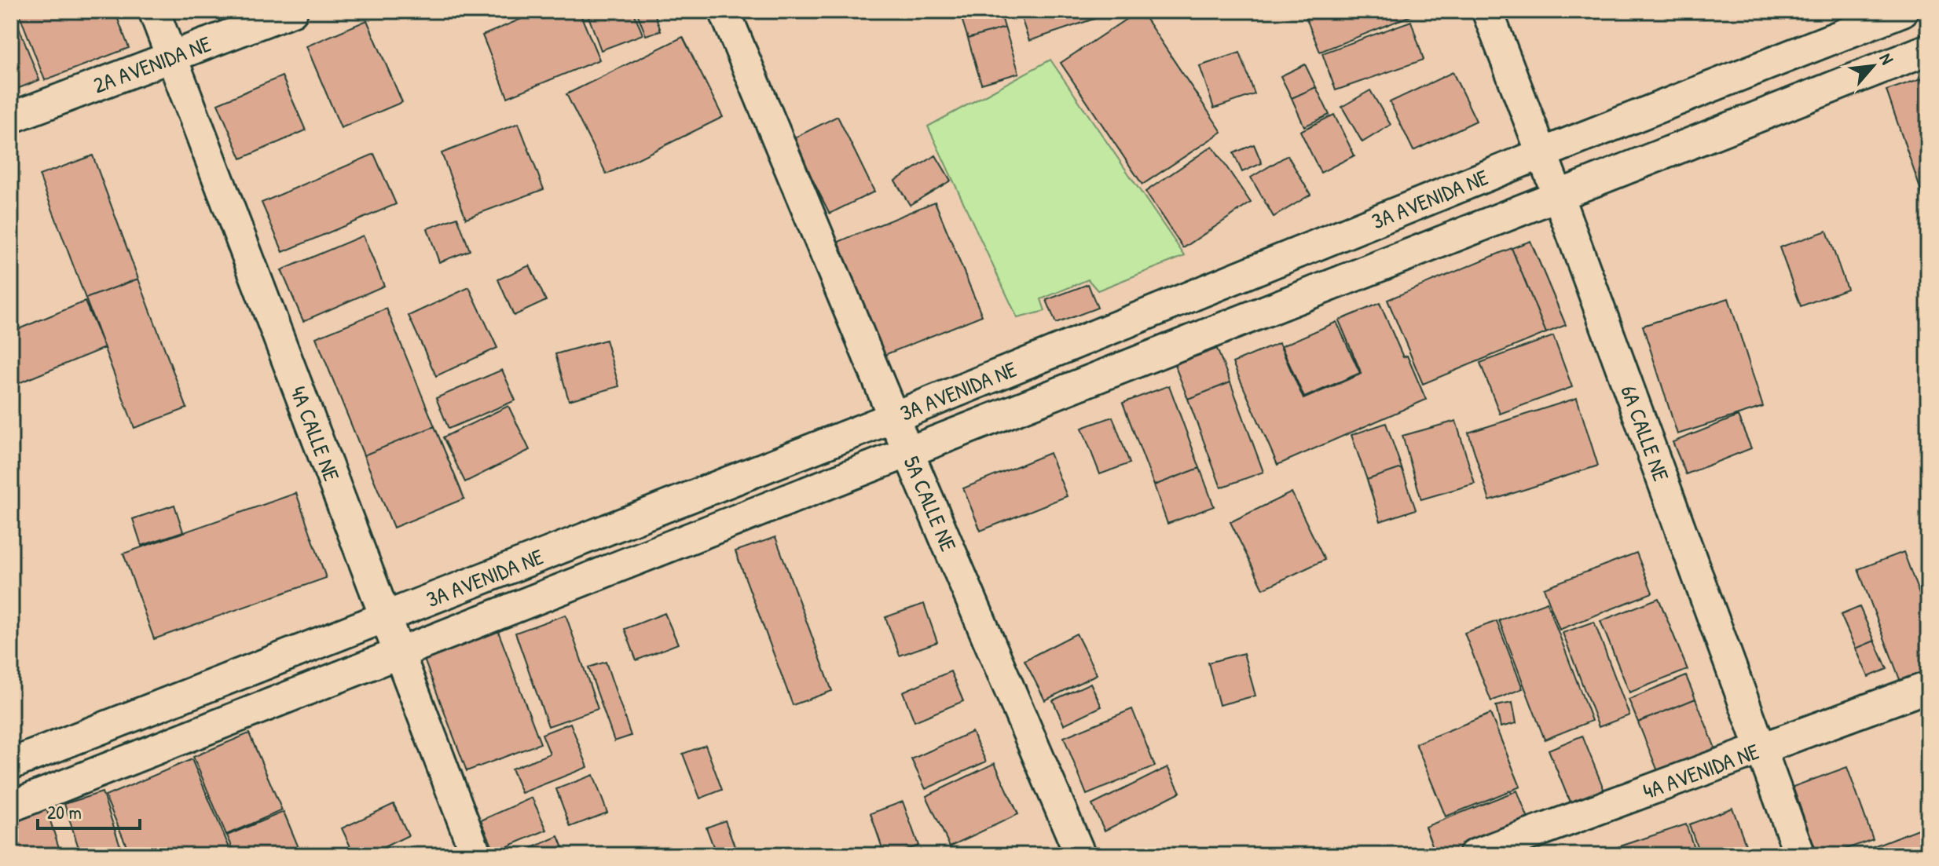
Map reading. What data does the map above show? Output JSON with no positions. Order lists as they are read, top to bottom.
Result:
{
  "streets": {
    "street": [
      "2A AVENIDA NE",
      "3A AVENIDA NE",
      "6A CALLE NE",
      "4A CALLE NE",
      "5A CALLE NE",
      "4A AVENIDA NE"
    ]
  },
  "crossings": [
    ["2A AVENIDA NE", "4A CALLE NE"],
    ["3A AVENIDA NE", "6A CALLE NE"],
    ["3A AVENIDA NE", "4A CALLE NE"],
    ["3A AVENIDA NE", "5A CALLE NE"],
    ["6A CALLE NE", "4A AVENIDA NE"]
  ],
  "scale_bar": "20 m",
  "north": "top right"
}
